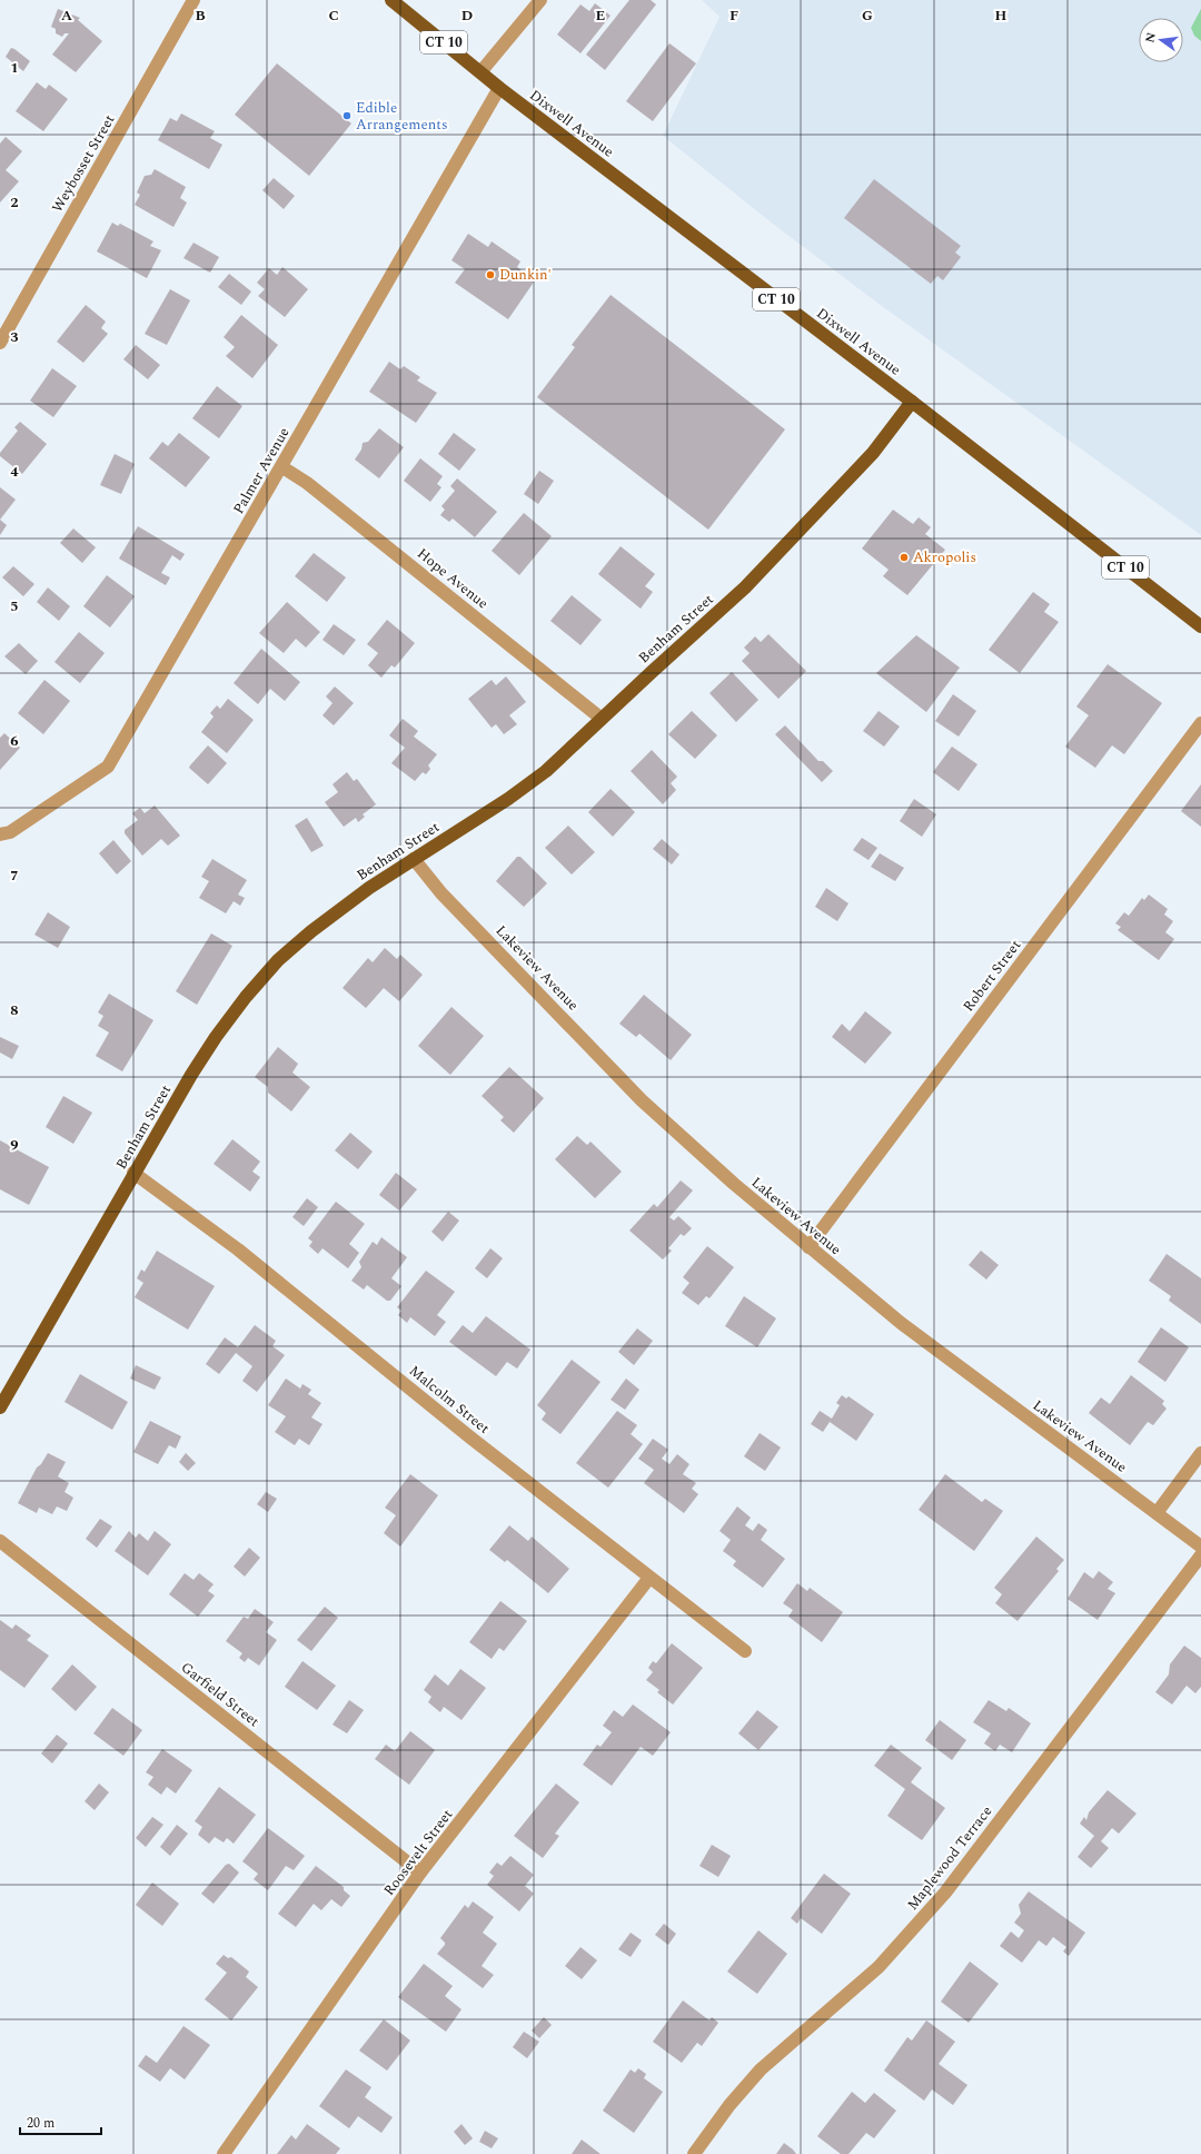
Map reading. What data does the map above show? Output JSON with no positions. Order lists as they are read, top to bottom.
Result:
{
  "streets": {
    "main road": ["CT 10", "Dixwell Avenue", "Benham Street"],
    "street": [
      "Weybosset Street",
      "Palmer Avenue",
      "Hope Avenue",
      "Lakeview Avenue",
      "Robert Street",
      "Malcolm Street",
      "Garfield Street",
      "Roosevelt Street",
      "Maplewood Terrace"
    ]
  },
  "crossings": [
    ["Dixwell Avenue", "Palmer Avenue"],
    ["Dixwell Avenue", "Benham Street"],
    ["Palmer Avenue", "Hope Avenue"],
    ["Hope Avenue", "Benham Street"],
    ["Benham Street", "Lakeview Avenue"],
    ["Benham Street", "Malcolm Street"],
    ["Lakeview Avenue", "Robert Street"],
    ["Malcolm Street", "Roosevelt Street"],
    ["Garfield Street", "Roosevelt Street"]
  ],
  "places": ["Edible Arrangements", "Dunkin'", "Akropolis"],
  "scale_bar": "20 m",
  "north": "left",
  "grid": {
    "columns": [
      "A",
      "B",
      "C",
      "D",
      "E",
      "F",
      "G",
      "H"
    ],
    "rows": [
      "1",
      "2",
      "3",
      "4",
      "5",
      "6",
      "7",
      "8",
      "9"
    ]
  }
}
